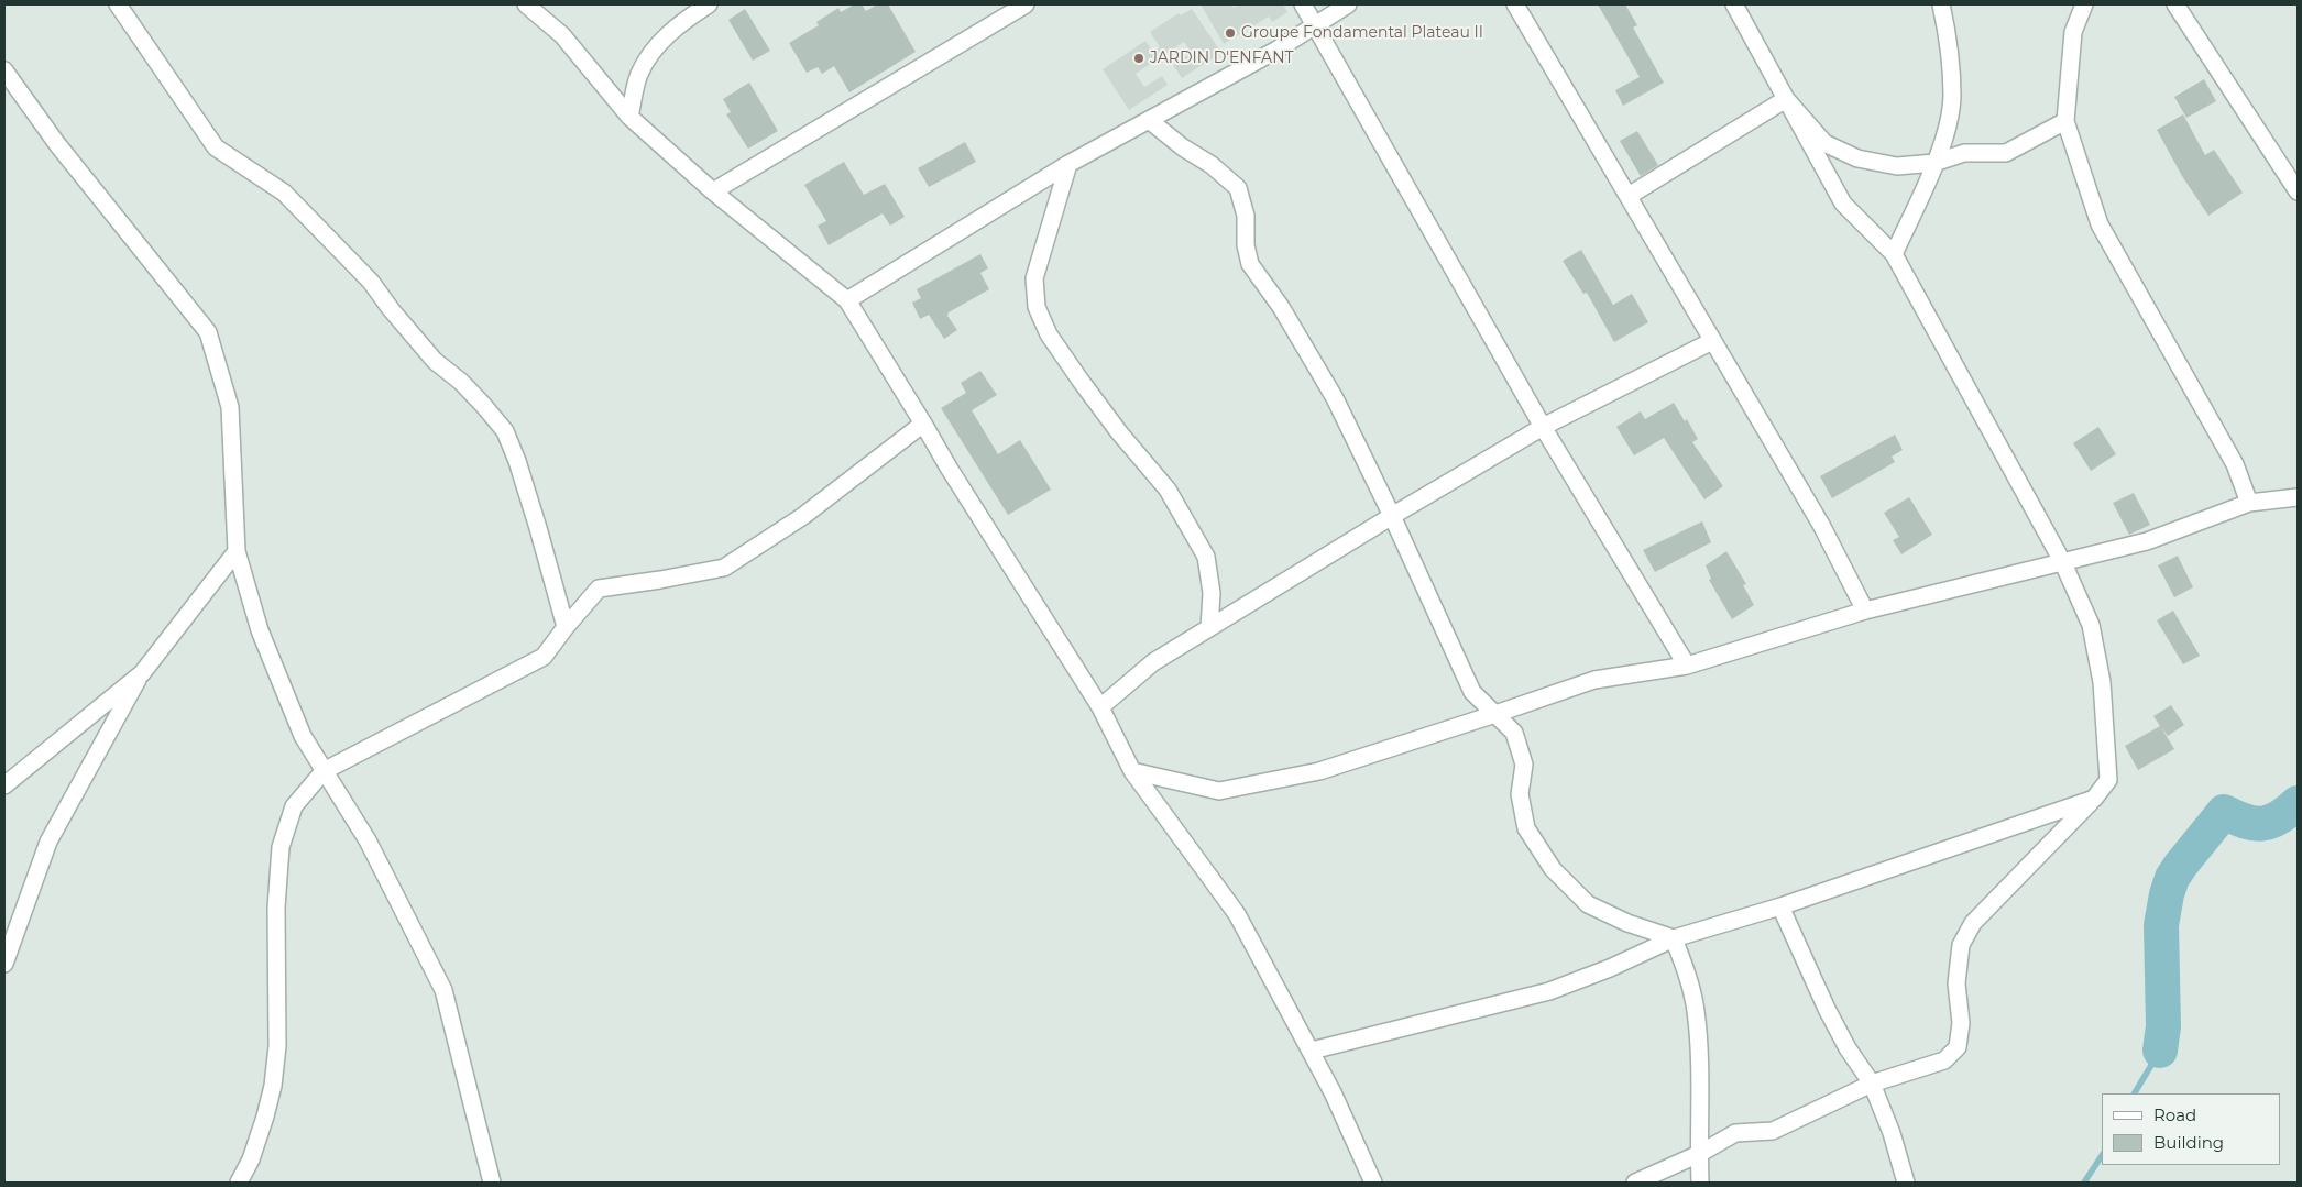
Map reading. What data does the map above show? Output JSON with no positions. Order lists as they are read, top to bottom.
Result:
{
  "places": ["Groupe Fondamental Plateau II", "JARDIN D'ENFANT"],
  "legend": ["Road", "Building"]
}
